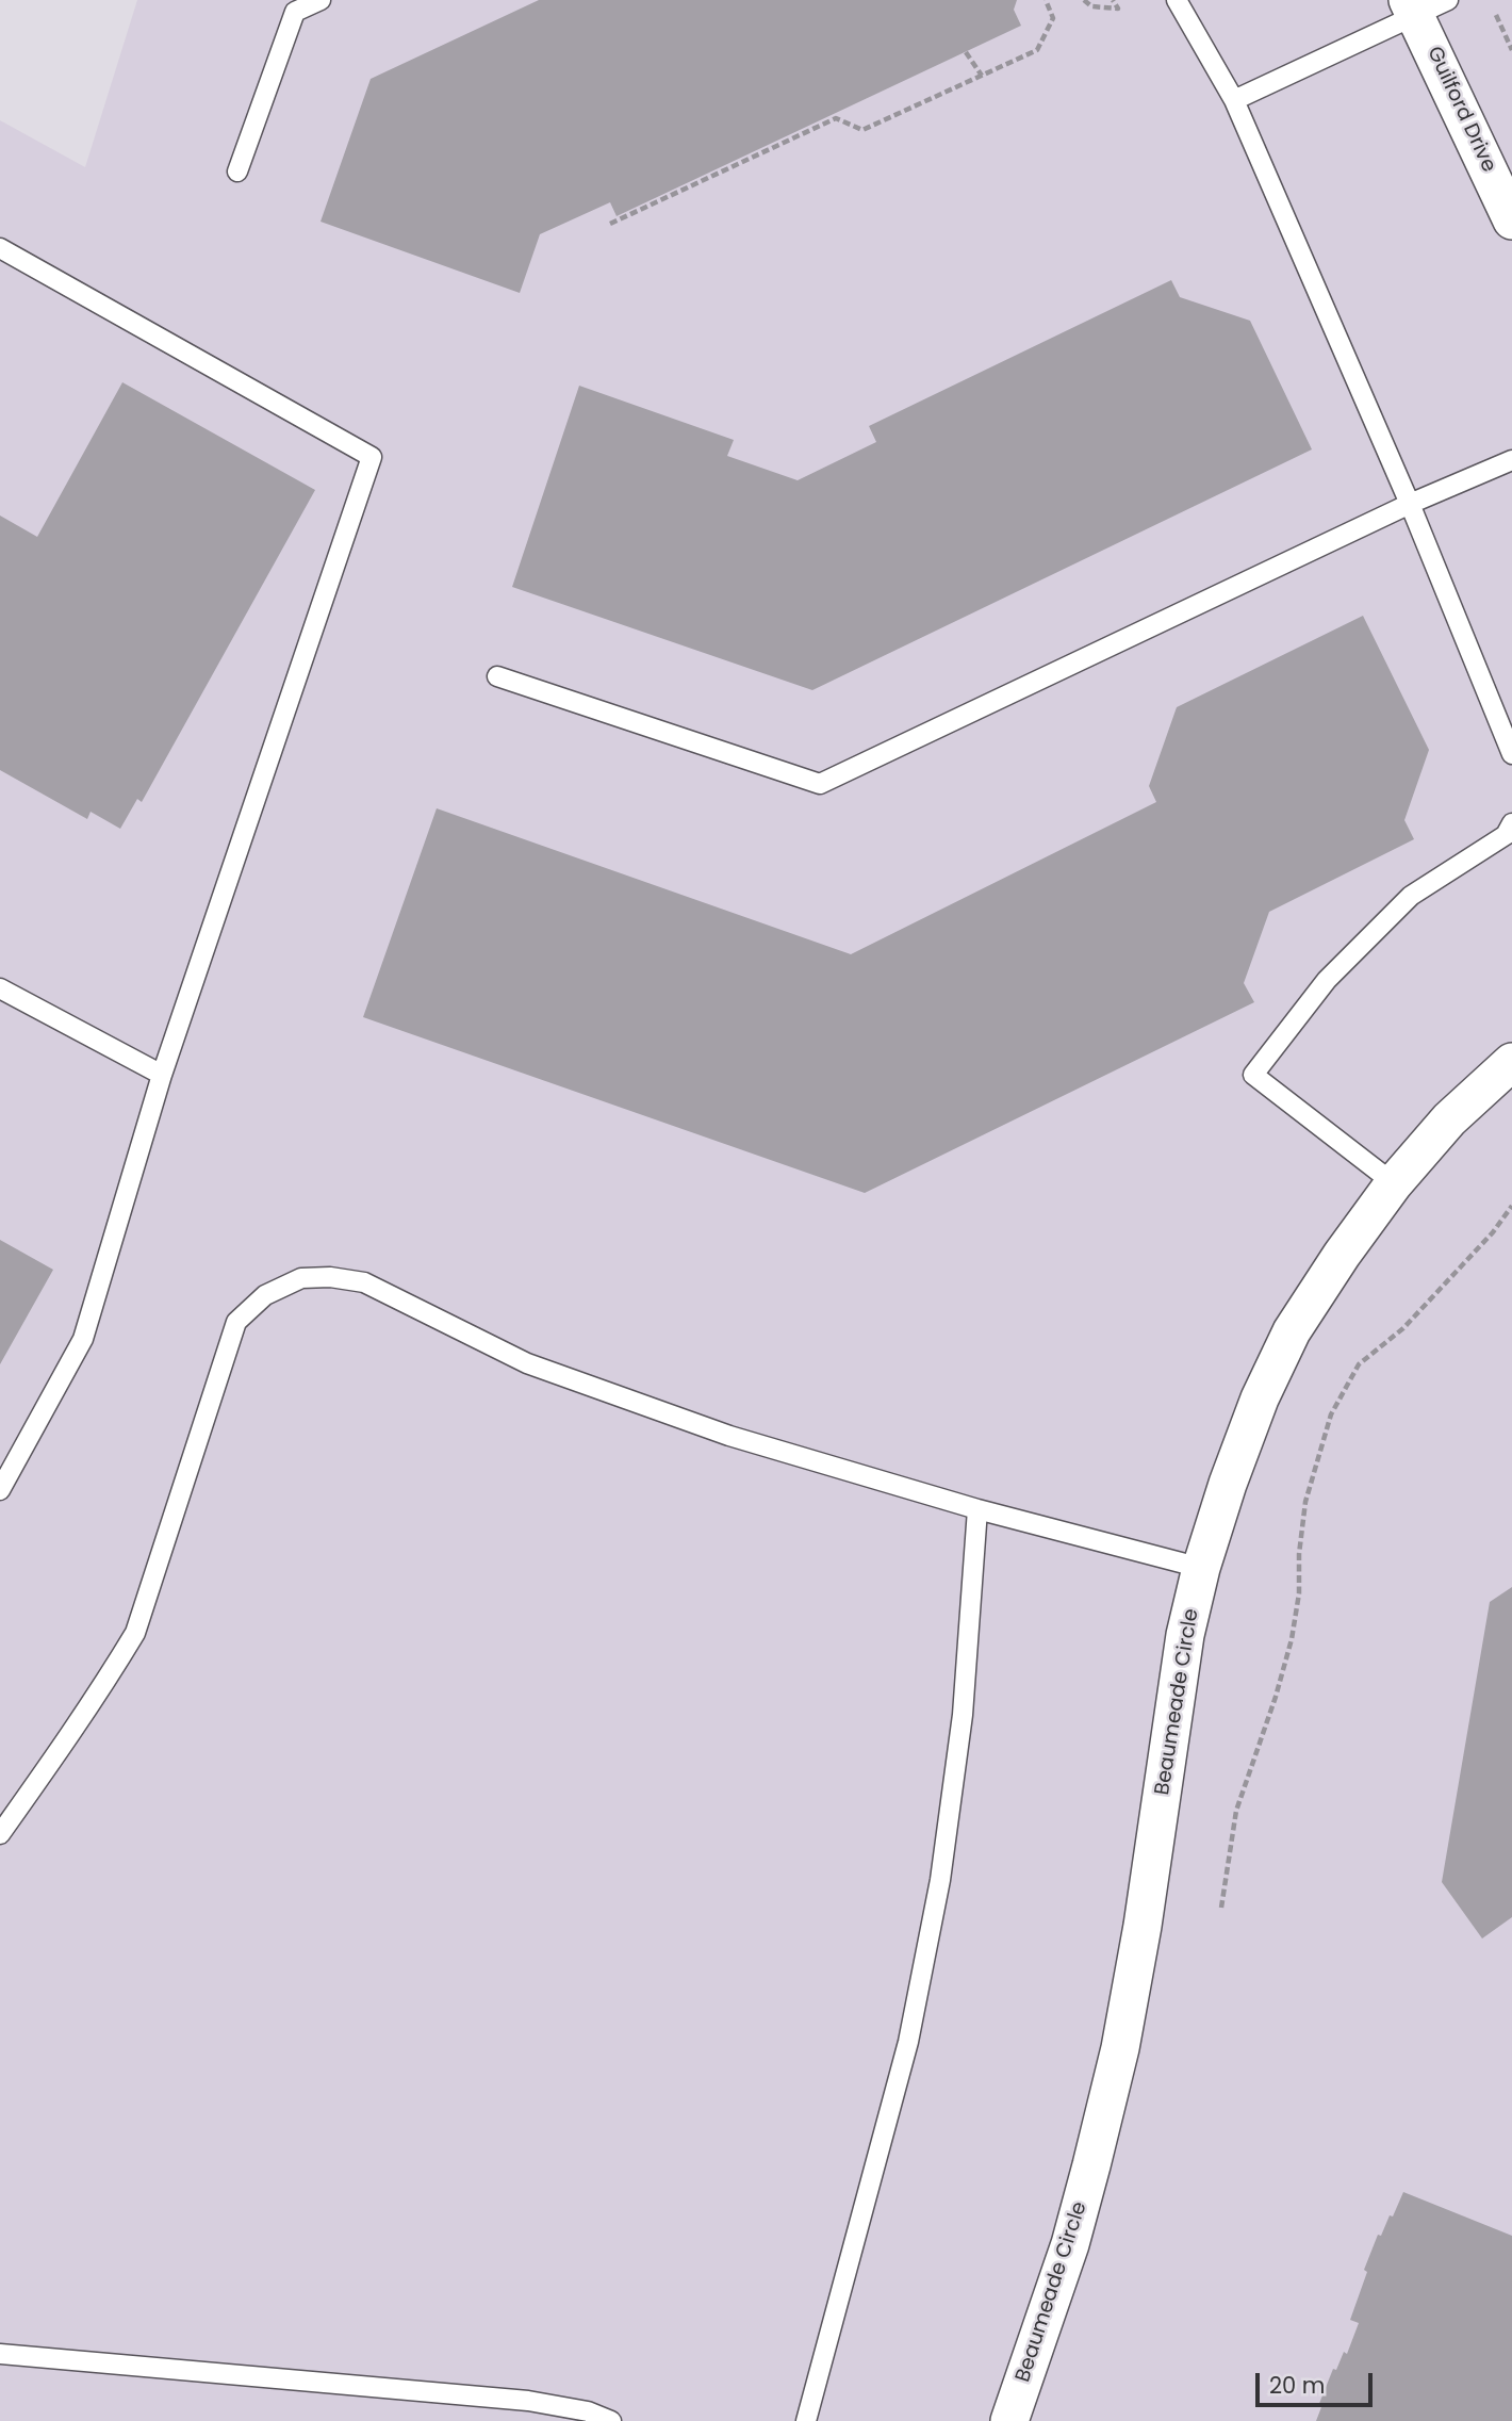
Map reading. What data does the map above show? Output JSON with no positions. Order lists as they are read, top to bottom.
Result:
{
  "streets": {
    "street": ["Guilford Drive", "Beaumeade Circle"]
  },
  "scale_bar": "20 m"
}
